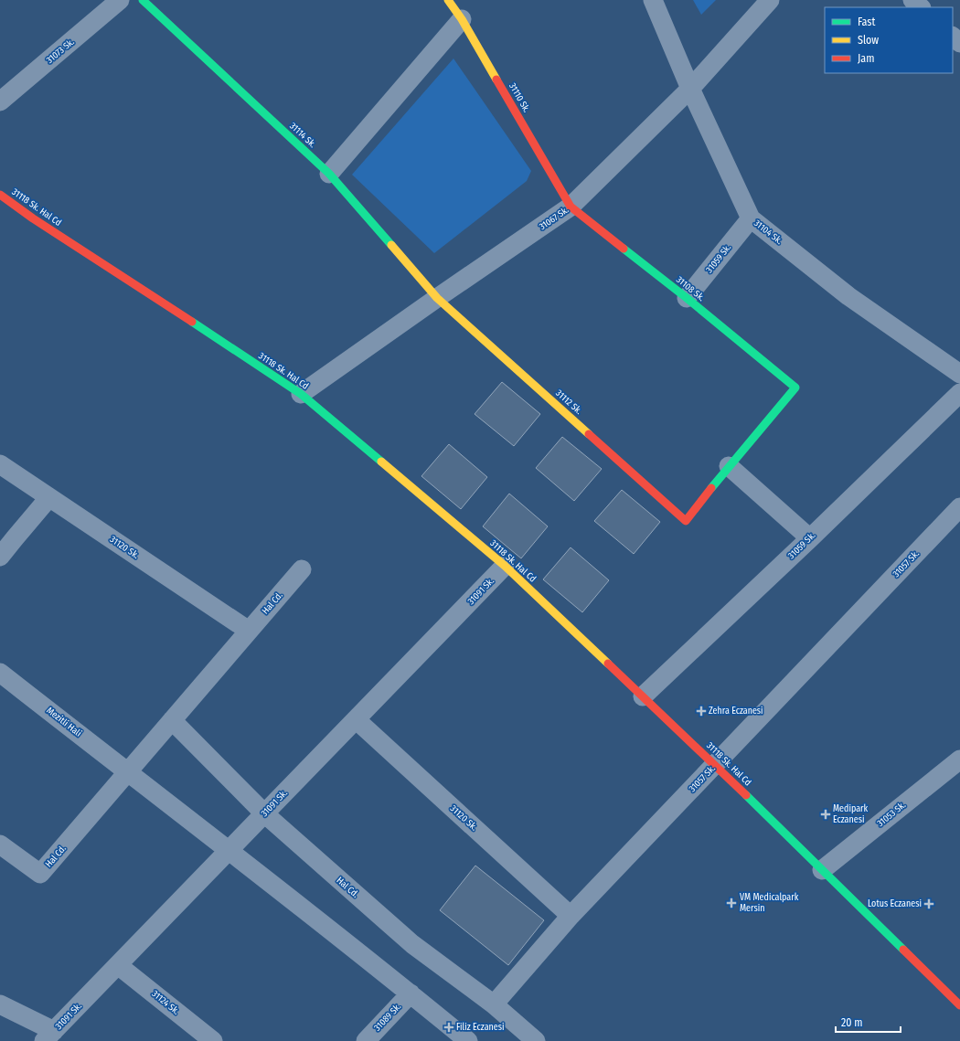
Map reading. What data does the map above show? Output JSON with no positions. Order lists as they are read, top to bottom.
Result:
{
  "streets": {
    "street": [
      "31073 Sk.",
      "31110 Sk.",
      "31114 Sk.",
      "31118 Sk. Hal Cd",
      "31067 Sk.",
      "31104 Sk.",
      "31059 Sk.",
      "31108 Sk.",
      "31112 Sk.",
      "31120 Sk.",
      "31057 Sk.",
      "31091 Sk.",
      "Hal Cd.",
      "Mezitli Hali",
      "31053 Sk.",
      "31124 Sk.",
      "31089 Sk."
    ]
  },
  "crossings": [
    ["31110 Sk.", "31067 Sk."],
    ["31110 Sk.", "31108 Sk."],
    ["31114 Sk.", "31067 Sk."],
    ["31114 Sk.", "31112 Sk."],
    ["31118 Sk. Hal Cd", "31067 Sk."],
    ["31118 Sk. Hal Cd", "31059 Sk."],
    ["31118 Sk. Hal Cd", "31057 Sk."],
    ["31118 Sk. Hal Cd", "31091 Sk."],
    ["31118 Sk. Hal Cd", "31053 Sk."],
    ["31067 Sk.", "31104 Sk."],
    ["31067 Sk.", "31108 Sk."],
    ["31067 Sk.", "31112 Sk."],
    ["31104 Sk.", "31059 Sk."],
    ["31059 Sk.", "31108 Sk."],
    ["31108 Sk.", "31112 Sk."],
    ["31120 Sk.", "31057 Sk."],
    ["31120 Sk.", "31091 Sk."],
    ["31120 Sk.", "Hal Cd."],
    ["31057 Sk.", "Hal Cd."],
    ["31091 Sk.", "Hal Cd."],
    ["31091 Sk.", "31124 Sk."],
    ["Hal Cd.", "Mezitli Hali"]
  ],
  "places": {
    "health": [
      "Zehra Eczanesi",
      "Medipark Eczanesi",
      "VM Medicalpark Mersin",
      "Lotus Eczanesi",
      "Filiz Eczanesi"
    ]
  },
  "legend": ["Fast", "Slow", "Jam"],
  "scale_bar": "20 m"
}
